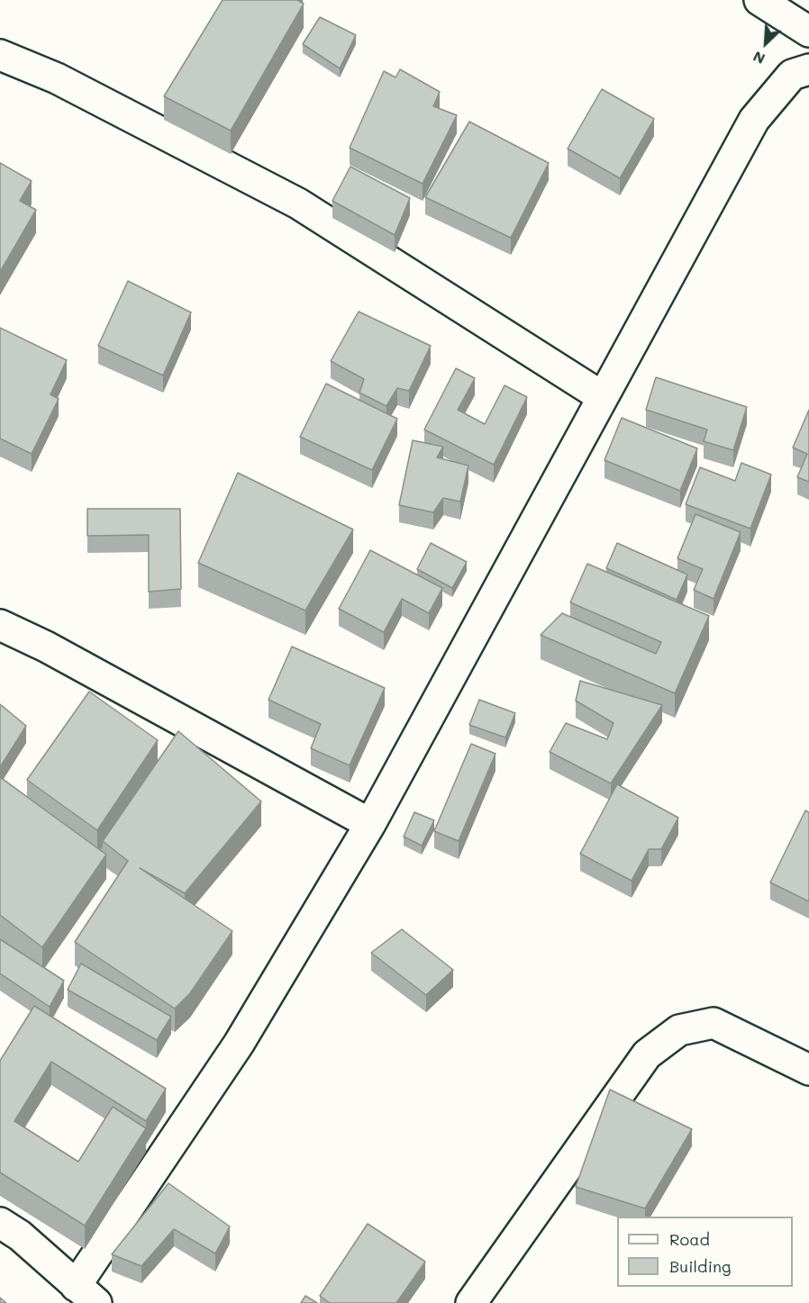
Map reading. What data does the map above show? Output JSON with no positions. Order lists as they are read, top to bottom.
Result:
{
  "legend": ["Road", "Building"],
  "north": "bottom left"
}
